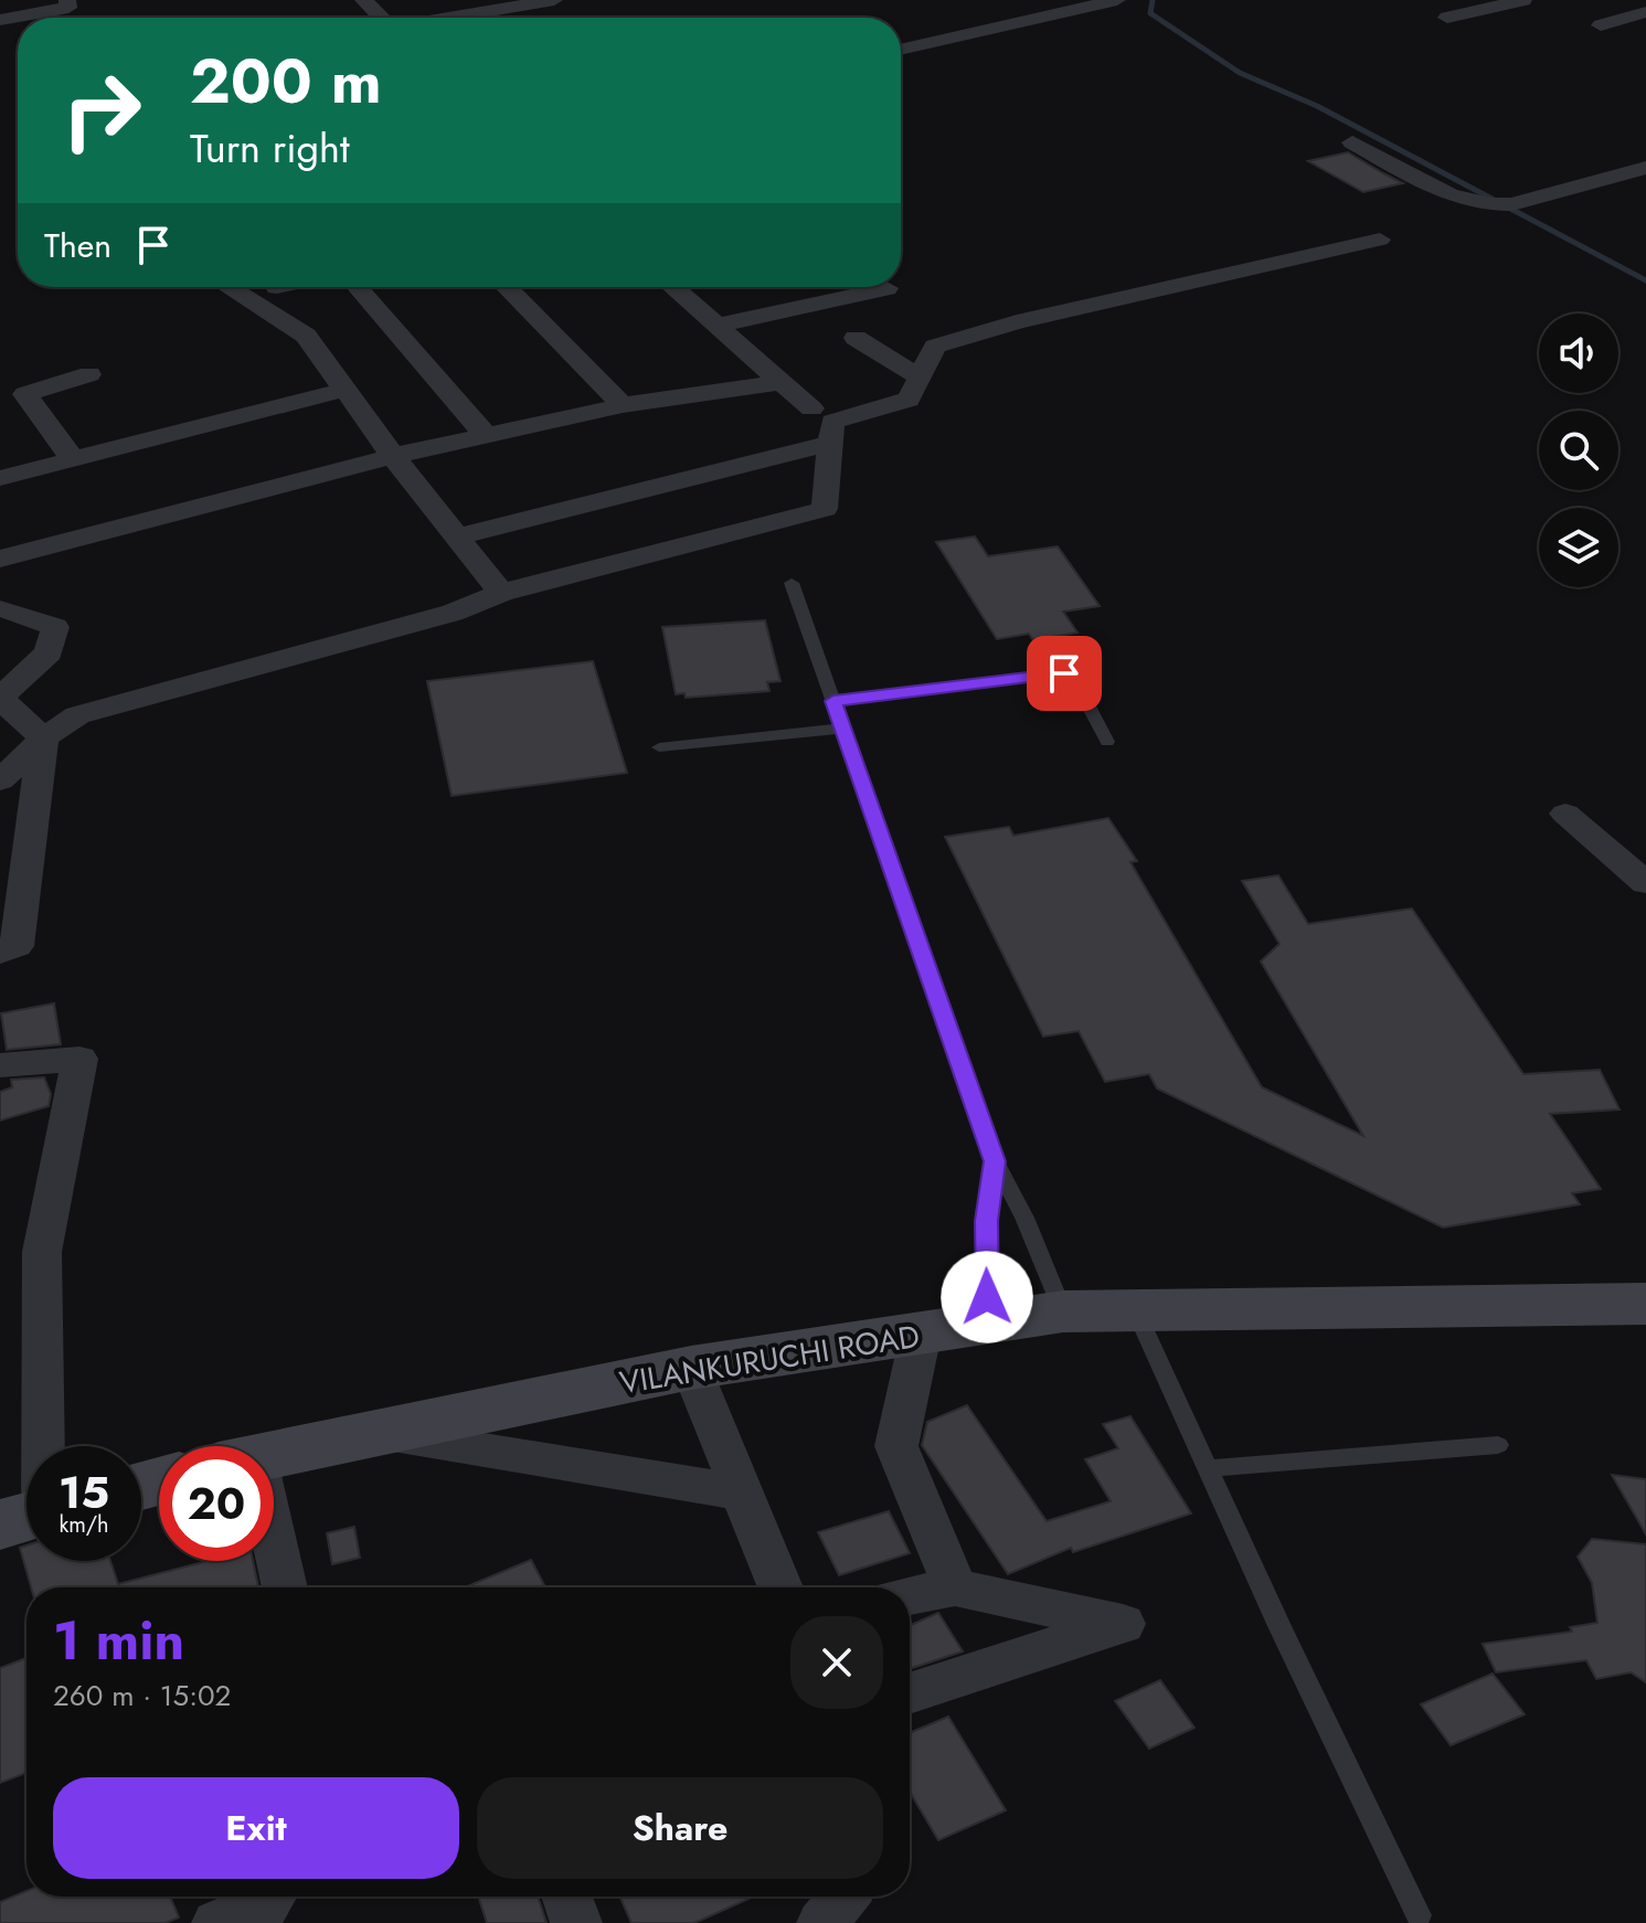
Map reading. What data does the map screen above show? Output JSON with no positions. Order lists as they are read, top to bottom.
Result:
{
  "streets": {
    "street": ["VILANKURUCHI ROAD"]
  },
  "page": {
    "turn": ["200 m", "Turn right"],
    "then": "Then",
    "speed": "15 km/h",
    "limit": "20",
    "heading": ["1 min", "260 m · 15:02"],
    "buttons": ["Exit", "Share"]
  }
}
